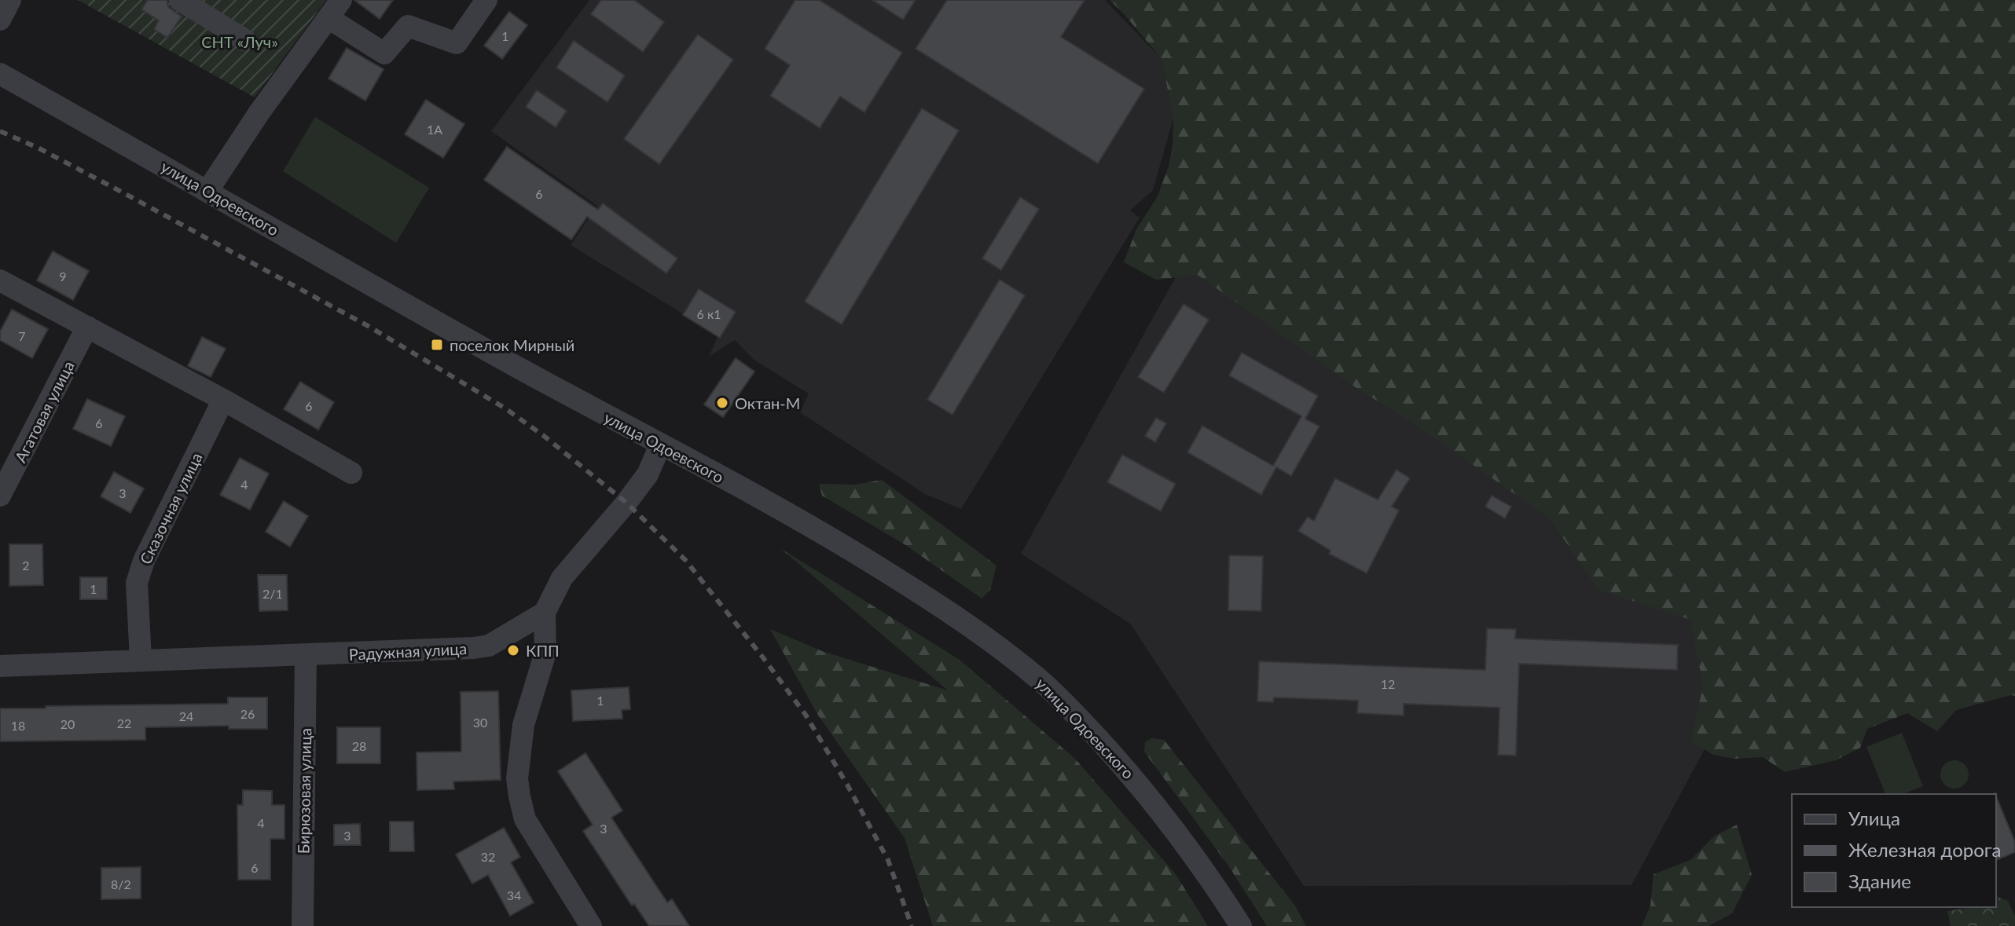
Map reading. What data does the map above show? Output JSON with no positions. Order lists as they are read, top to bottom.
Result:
{
  "streets": {
    "street": [
      "улица Одоевского",
      "Агатовая улица",
      "Сказочная улица",
      "Радужная улица",
      "Бирюзовая улица"
    ]
  },
  "crossings": [
    ["Сказочная улица", "Радужная улица"],
    ["Радужная улица", "Бирюзовая улица"]
  ],
  "parks": ["СНТ «Луч»"],
  "places": {
    "transit": ["поселок Мирный"],
    "other": ["Октан-М", "КПП"]
  },
  "house_numbers": [
    "1",
    "1А",
    "6",
    "9",
    "6 к1",
    "7",
    "6",
    "6",
    "4",
    "3",
    "2",
    "1",
    "2/1",
    "12",
    "1",
    "26",
    "24",
    "30",
    "22",
    "20",
    "18",
    "28",
    "4",
    "3",
    "3",
    "32",
    "6",
    "8/2",
    "34"
  ],
  "legend": ["Улица", "Железная дорога", "Здание"]
}
